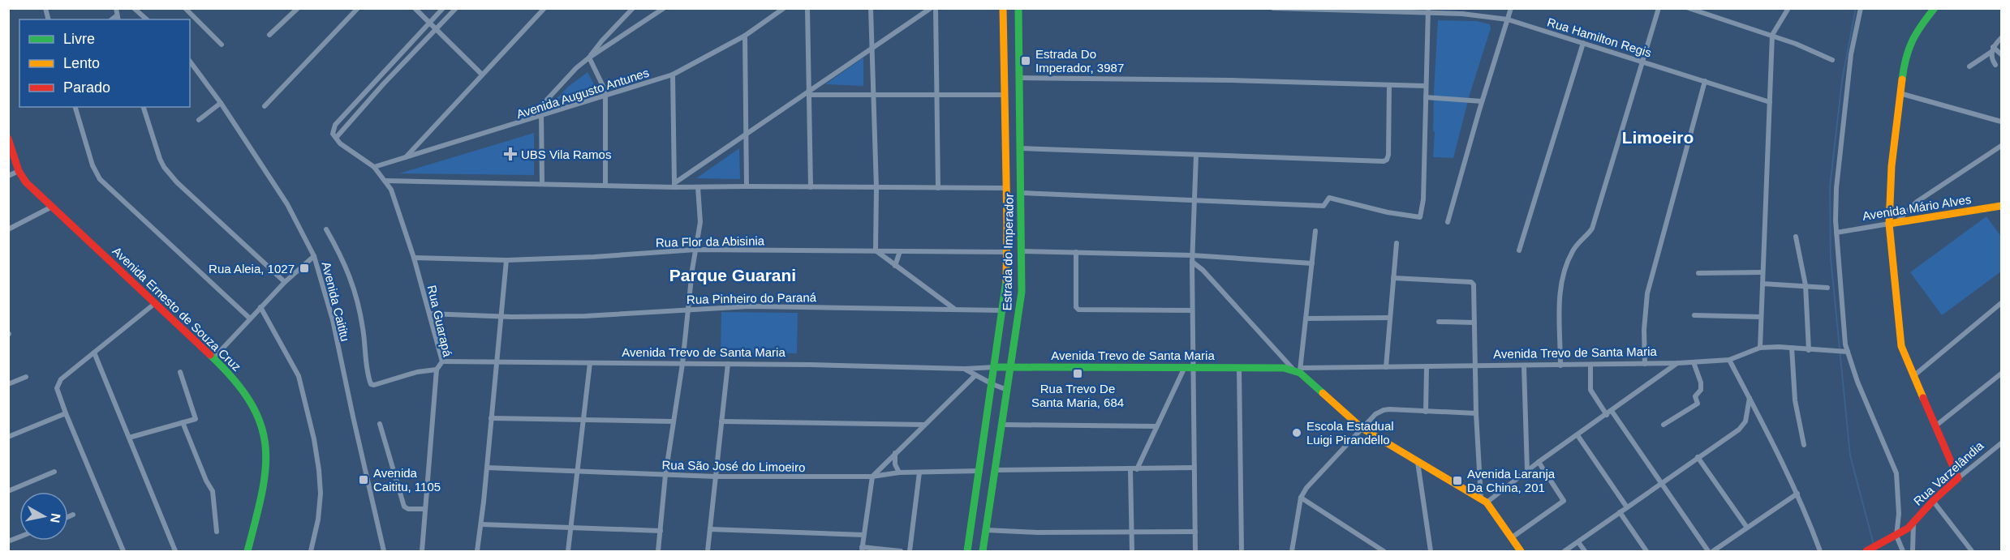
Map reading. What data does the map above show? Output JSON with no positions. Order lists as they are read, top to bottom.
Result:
{
  "streets": {
    "street": [
      "Rua Hamilton Regis",
      "Avenida Augusto Antunes",
      "Avenida Mário Alves",
      "Rua Flor da Abisinia",
      "Estrada do Imperador",
      "Rua Pinheiro do Paraná",
      "Avenida Caititu",
      "Avenida Ernesto de Souza Cruz",
      "Rua Guarapá",
      "Avenida Trevo de Santa Maria",
      "Rua São José do Limoeiro",
      "Rua Varzelândia"
    ]
  },
  "crossings": [
    ["Avenida Augusto Antunes", "Rua Guarapá"],
    ["Rua Flor da Abisinia", "Estrada do Imperador"],
    ["Rua Flor da Abisinia", "Rua Guarapá"],
    ["Estrada do Imperador", "Rua Pinheiro do Paraná"],
    ["Estrada do Imperador", "Avenida Trevo de Santa Maria"],
    ["Estrada do Imperador", "Rua São José do Limoeiro"],
    ["Rua Pinheiro do Paraná", "Rua Guarapá"],
    ["Rua Guarapá", "Avenida Trevo de Santa Maria"]
  ],
  "districts": ["Limoeiro", "Parque Guarani"],
  "places": {
    "transit": [
      "Estrada Do Imperador, 3987",
      "Rua Aleia, 1027",
      "Rua Trevo De Santa Maria, 684",
      "Avenida Caititu, 1105",
      "Avenida Laranja Da China, 201"
    ],
    "health": ["UBS Vila Ramos"],
    "other": ["Escola Estadual Luigi Pirandello"]
  },
  "legend": ["Livre", "Lento", "Parado"],
  "north": "right"
}
